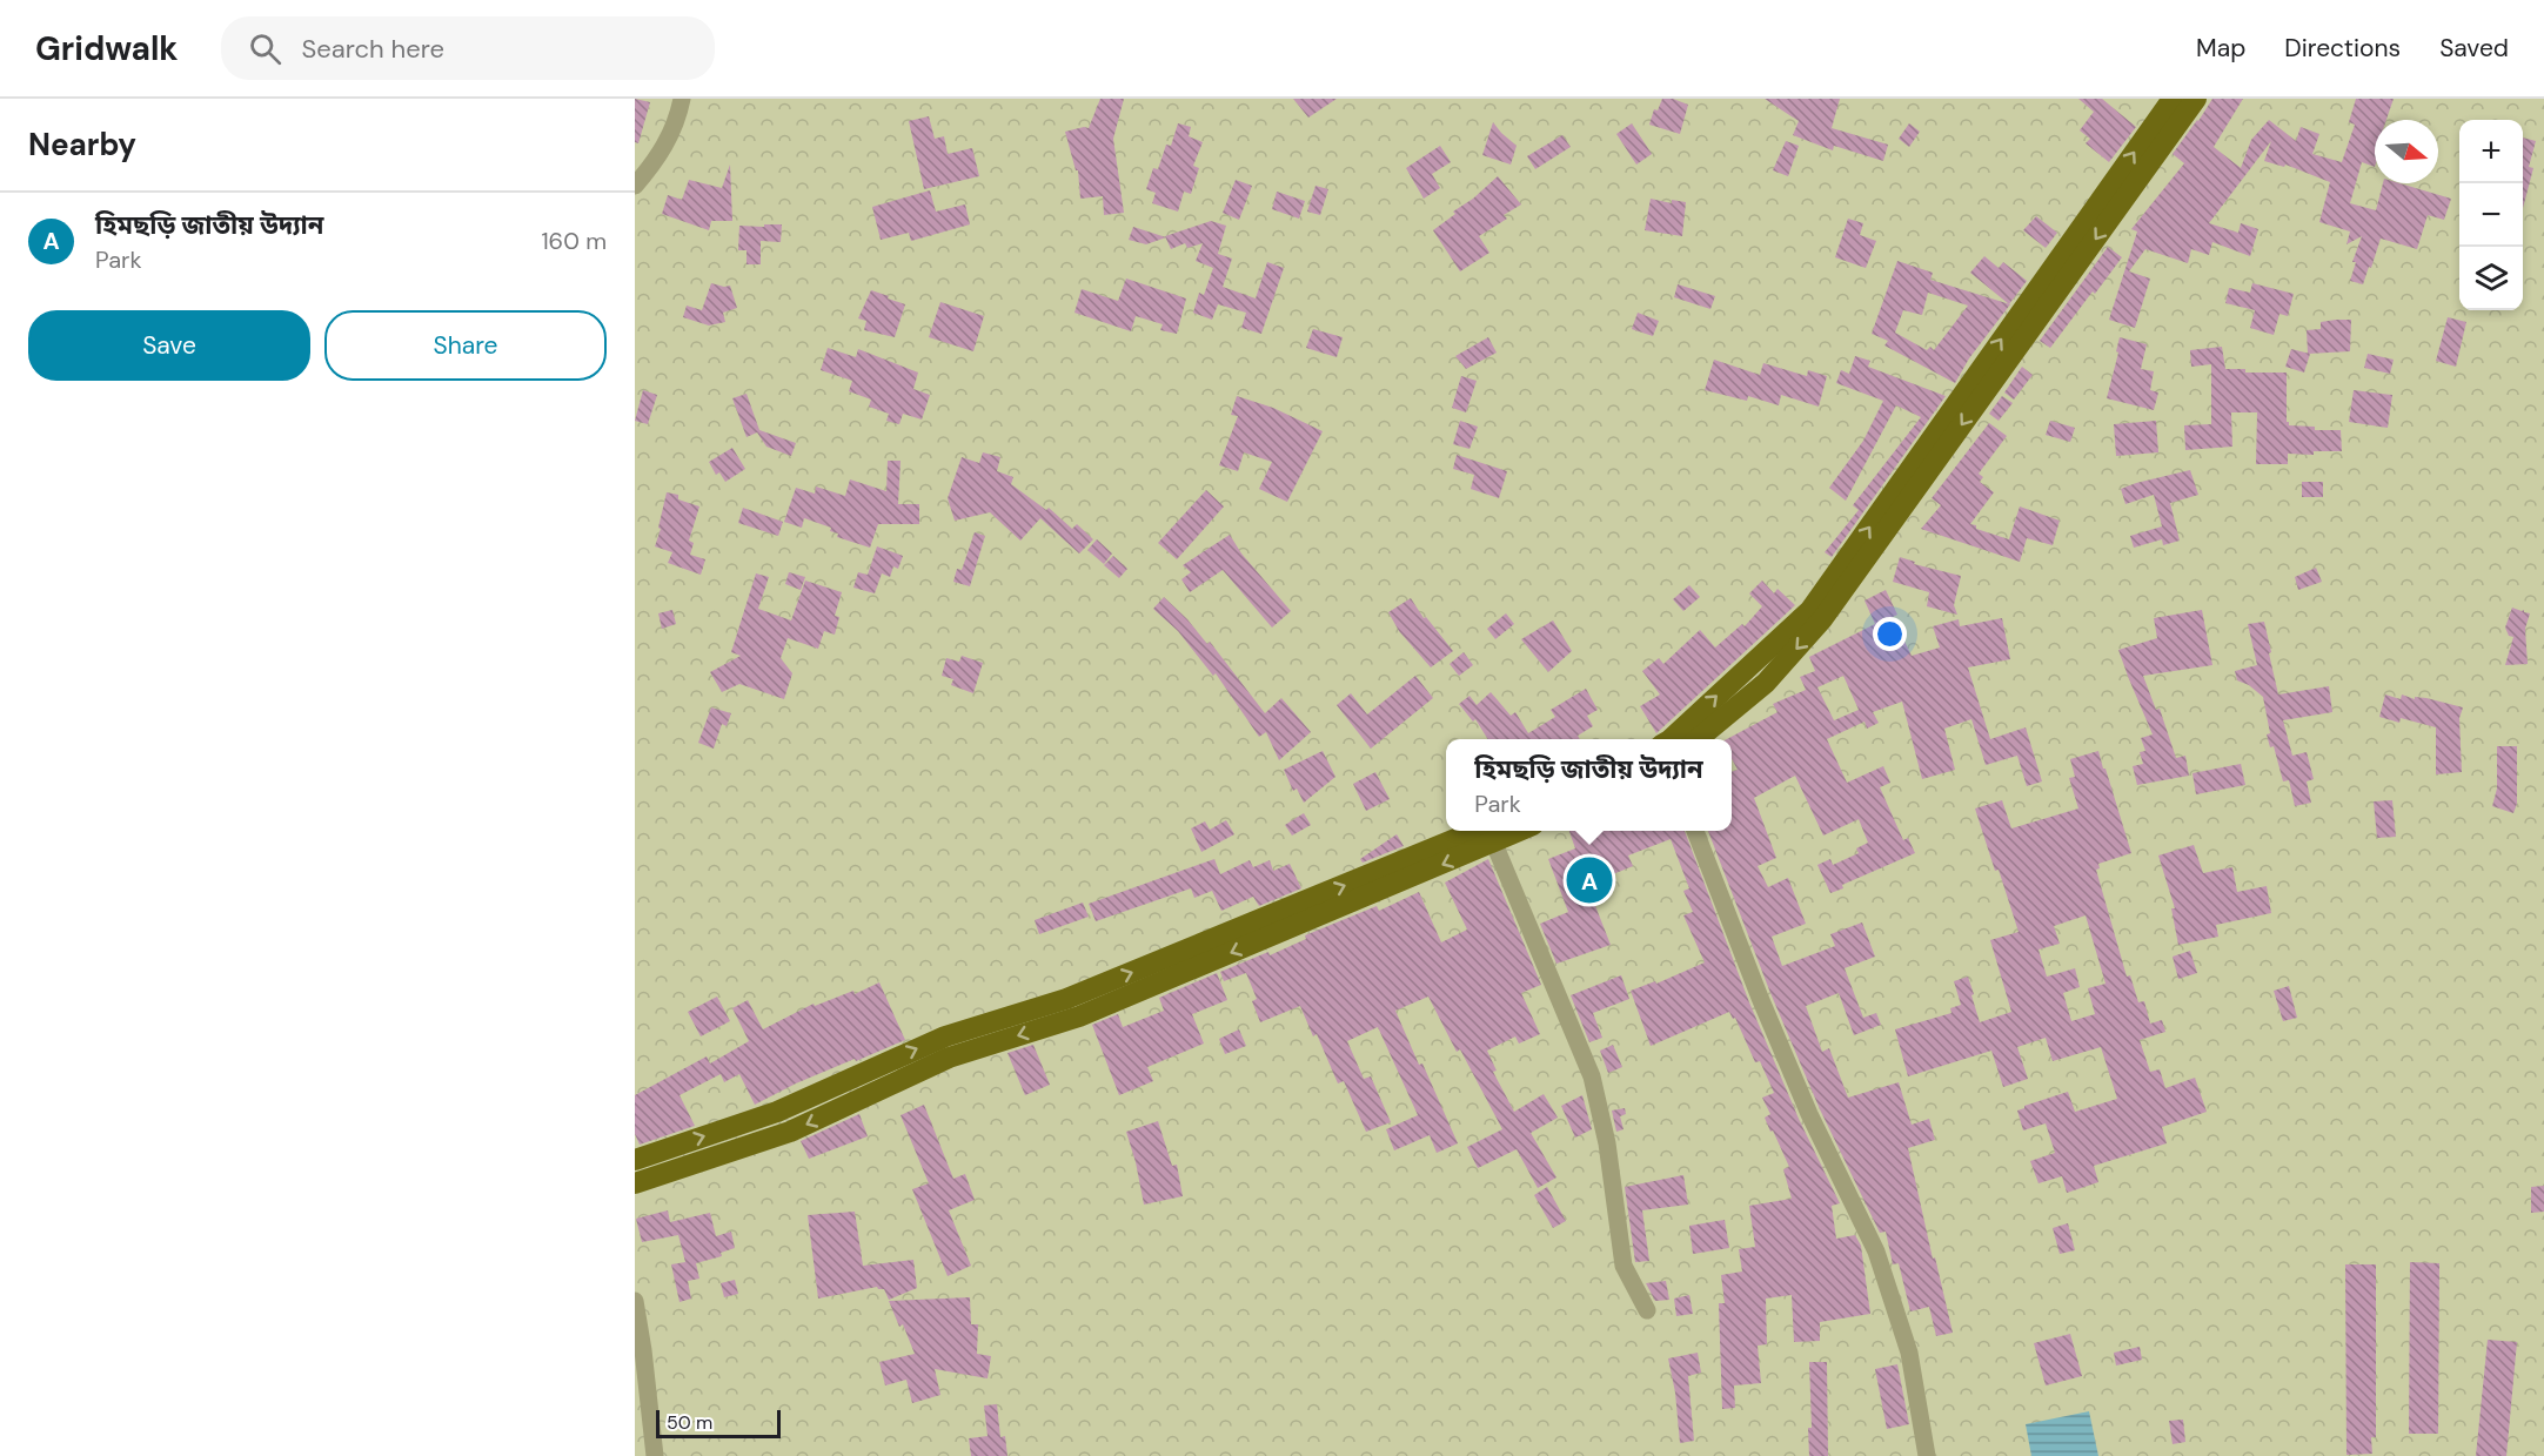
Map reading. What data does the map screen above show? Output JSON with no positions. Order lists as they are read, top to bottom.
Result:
{
  "scale_bar": "50 m",
  "north": "right",
  "page": {
    "header": "Gridwalk",
    "search": "Search here",
    "nav": ["Map", "Directions", "Saved"],
    "heading": "Nearby",
    "map_buttons": ["+", "−"],
    "list": [
      {
        "mark": "A",
        "name": "হিমছড়ি জাতীয় উদ্যান",
        "note": "Park",
        "value": "160 m"
      }
    ],
    "buttons": ["Save", "Share"],
    "popup": ["হিমছড়ি জাতীয় উদ্যান", "Park"],
    "pins": "A",
    "scale": "50 m"
  }
}
